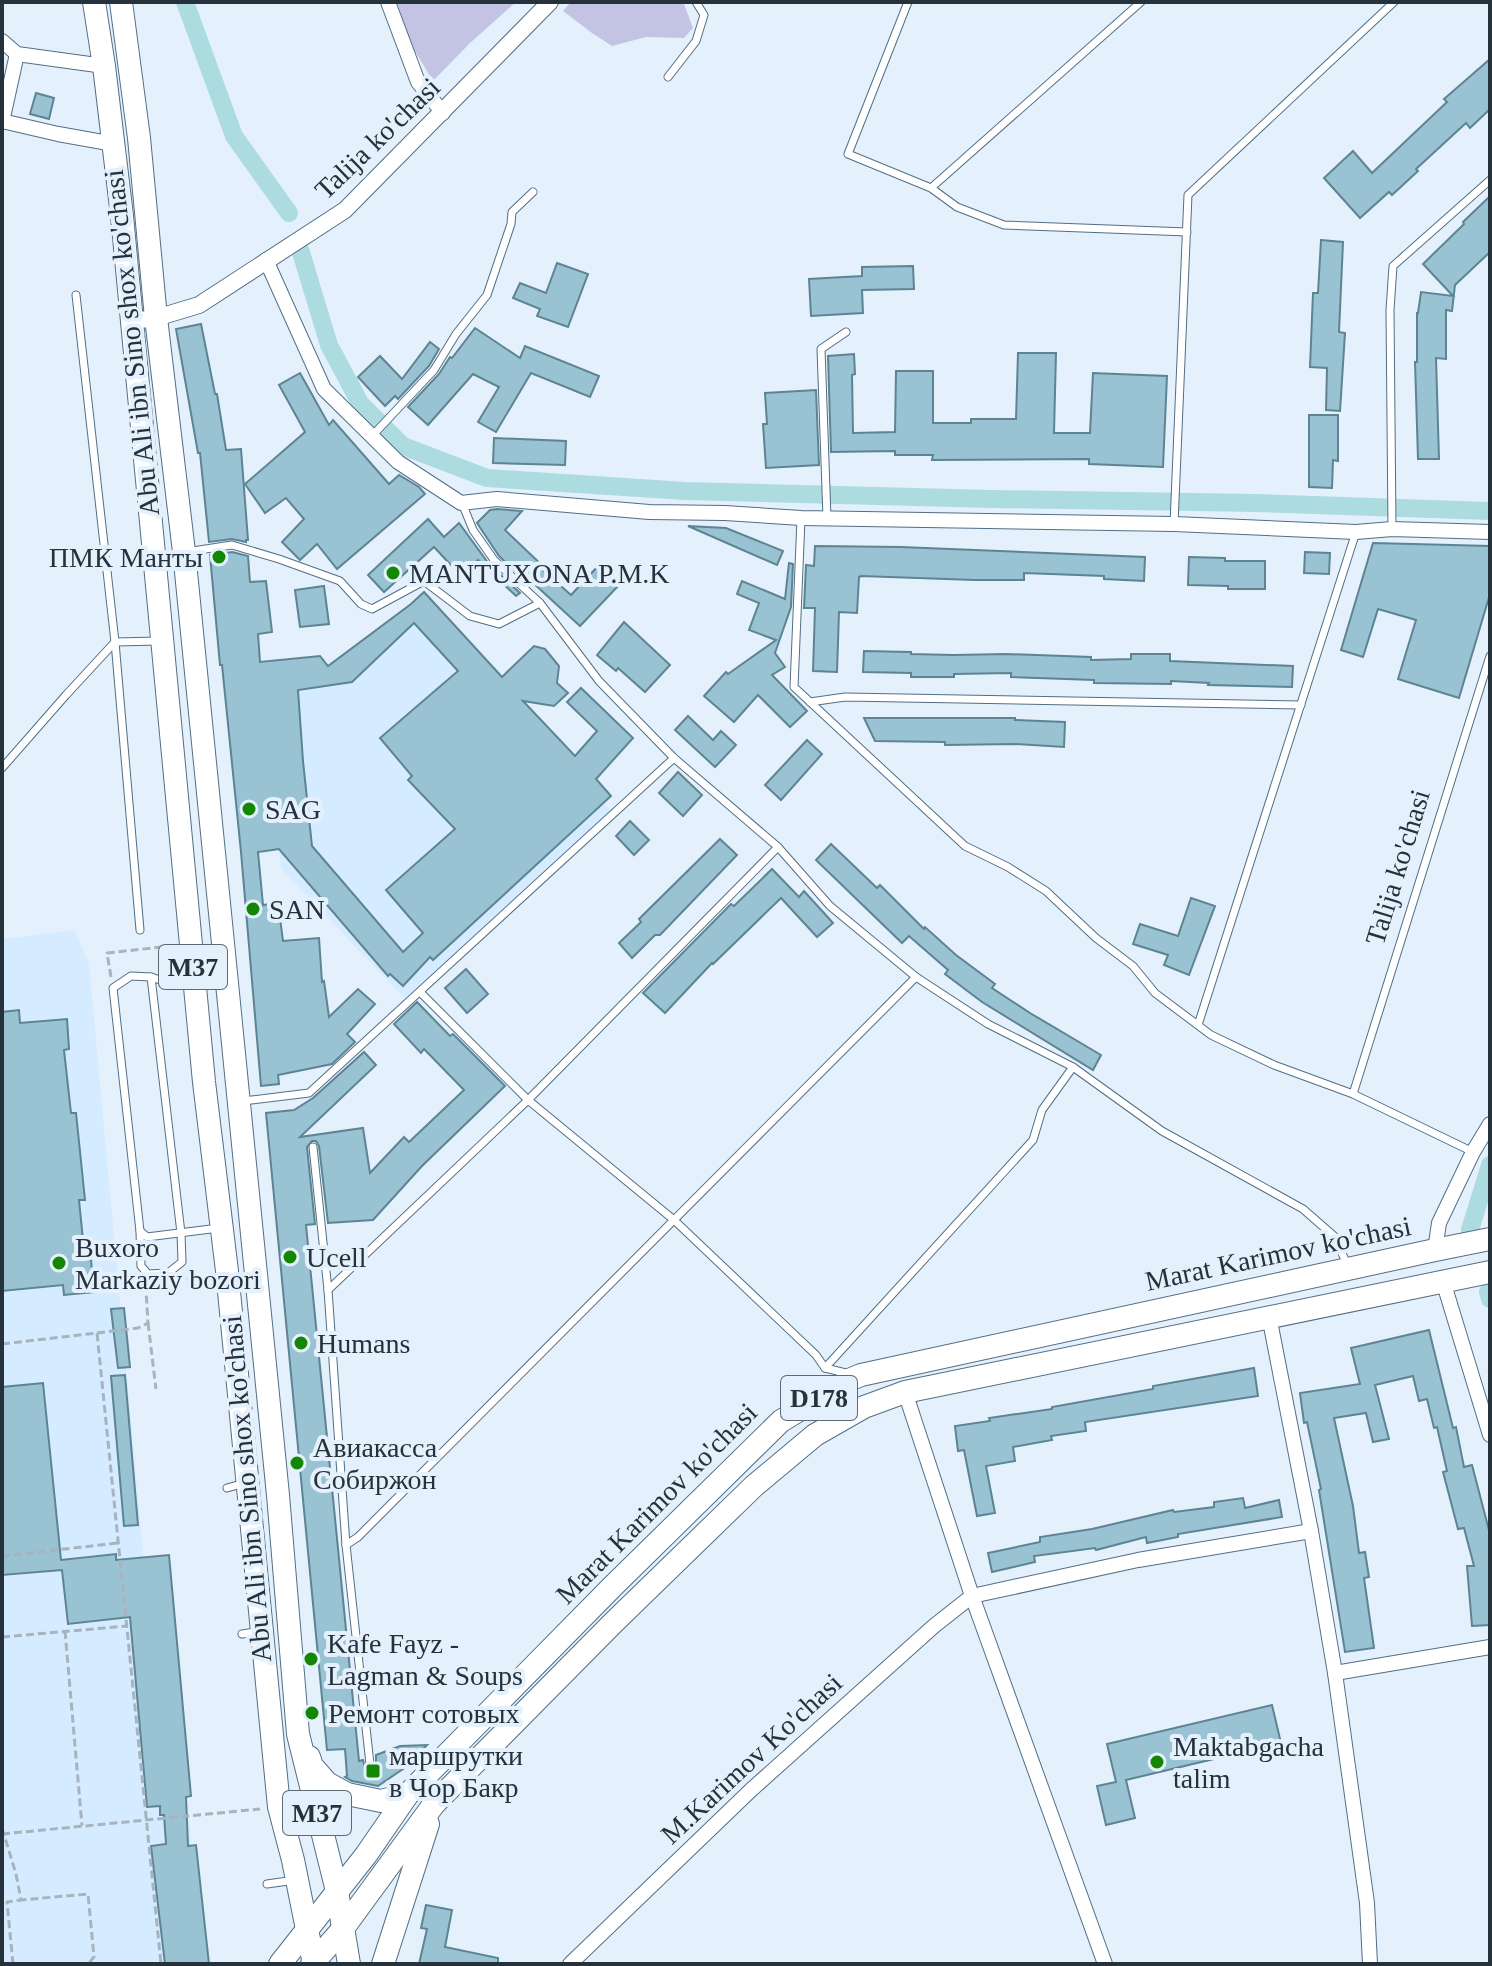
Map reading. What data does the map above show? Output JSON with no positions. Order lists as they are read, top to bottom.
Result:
{
  "streets": {
    "main road": [
      "Abu Ali ibn Sino shox ko'chasi",
      "M37",
      "Marat Karimov ko'chasi",
      "D178"
    ],
    "street": ["Talija ko'chasi", "M.Karimov Ko'chasi"]
  },
  "crossings": [
    ["Talija ko'chasi", "Abu Ali ibn Sino shox ko'chasi"],
    ["Abu Ali ibn Sino shox ko'chasi", "Marat Karimov ko'chasi"]
  ],
  "places": {
    "other": [
      "ПМК Манты",
      "MANTUXONA P.M.K",
      "SAG",
      "SAN",
      "Ucell",
      "Buxoro Markaziy bozori",
      "Humans",
      "Авиакасса Собиржон",
      "Kafe Fayz - Lagman & Soups",
      "Ремонт сотовых",
      "Maktabgacha talim"
    ],
    "transit": ["маршрутки в Чор Бакр"]
  }
}
